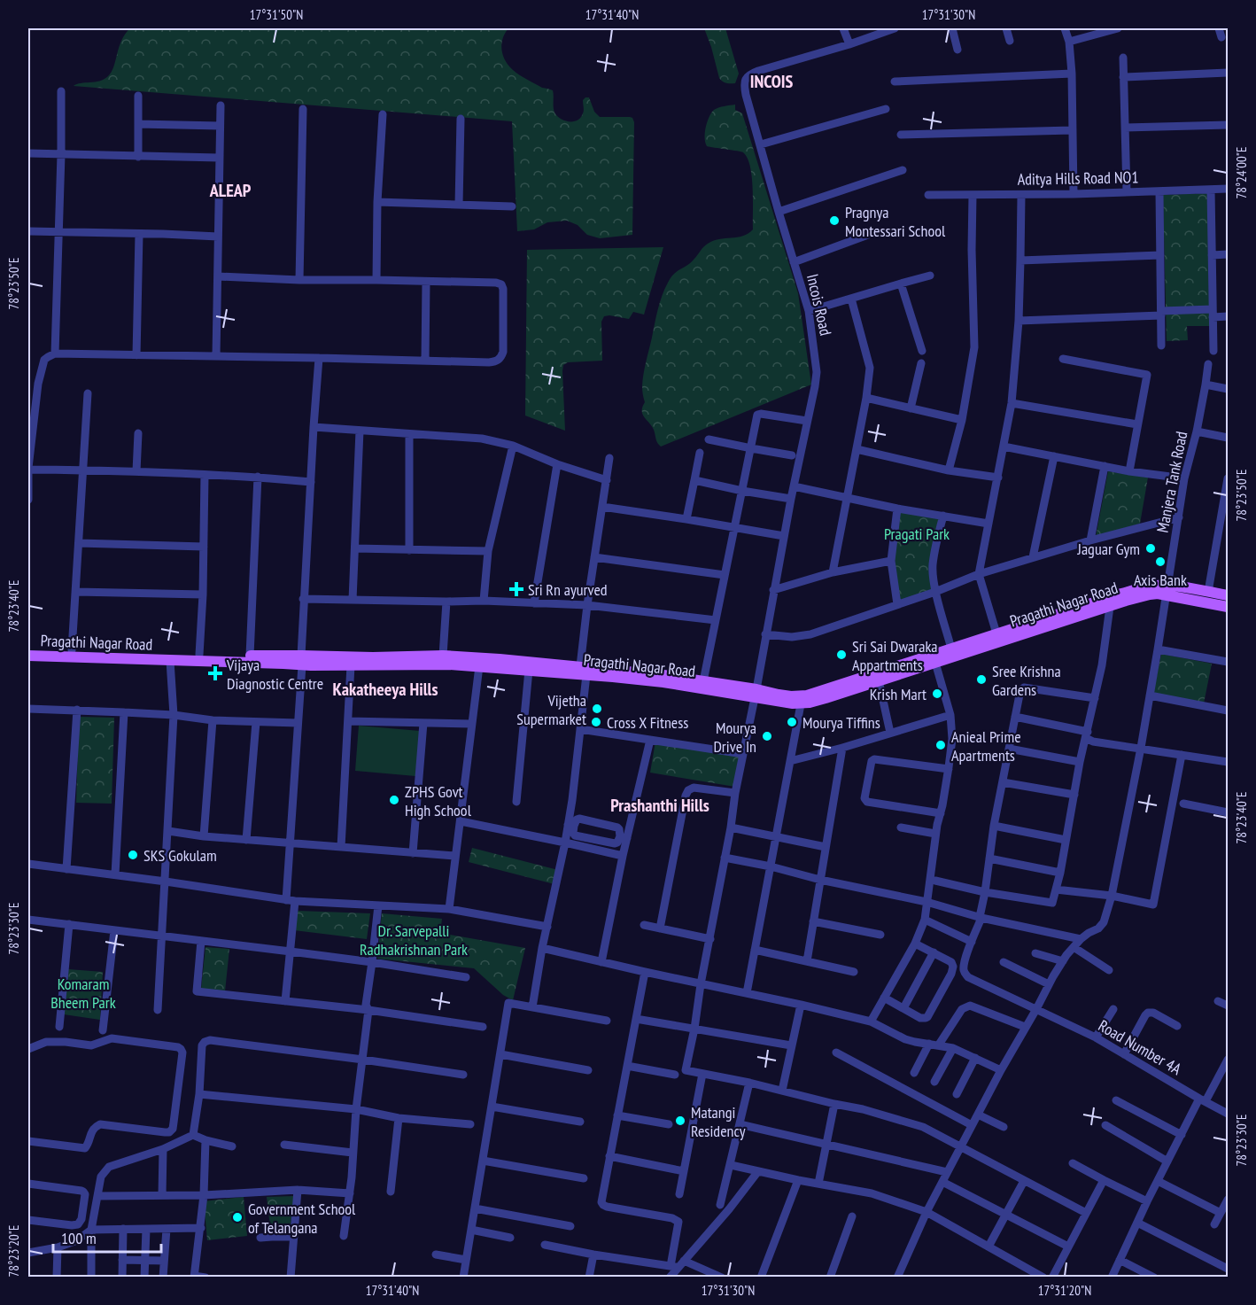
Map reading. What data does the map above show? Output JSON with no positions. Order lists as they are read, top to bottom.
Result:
{
  "streets": {
    "main road": ["Pragathi Nagar Road"],
    "street": [
      "Aditya Hills Road NO1",
      "Incois Road",
      "Manjera Tank Road",
      "Road Number 4A"
    ]
  },
  "crossings": [
    ["Incois Road", "Pragathi Nagar Road"],
    ["Manjera Tank Road", "Pragathi Nagar Road"],
    ["Manjera Tank Road", "Road Number 4A"]
  ],
  "districts": [
    "INCOIS",
    "ALEAP",
    "Kakatheeya Hills",
    "Prashanthi Hills"
  ],
  "parks": ["Pragati Park", "Dr. Sarvepalli Radhakrishnan Park", "Komaram Bheem Park"],
  "places": {
    "other": [
      "Pragnya Montessari School",
      "Jaguar Gym",
      "Axis Bank",
      "Sri Sai Dwaraka Appartments",
      "Sree Krishna Gardens",
      "Krish Mart",
      "Vijetha Supermarket",
      "Cross X Fitness",
      "Mourya Tiffins",
      "Mourya Drive In",
      "Anieal Prime Apartments",
      "ZPHS Govt High School",
      "SKS Gokulam",
      "Matangi Residency",
      "Government School of Telangana"
    ],
    "health": ["Sri Rn ayurved", "Vijaya Diagnostic Centre"]
  },
  "scale_bar": "100 m",
  "coordinates": [
    "17°31'50\"N",
    "17°31'40\"N",
    "17°31'30\"N",
    "78°24'00\"E",
    "78°23'50\"E",
    "78°23'40\"E",
    "78°23'30\"E",
    "78°23'20\"E",
    "17°31'20\"N"
  ]
}
